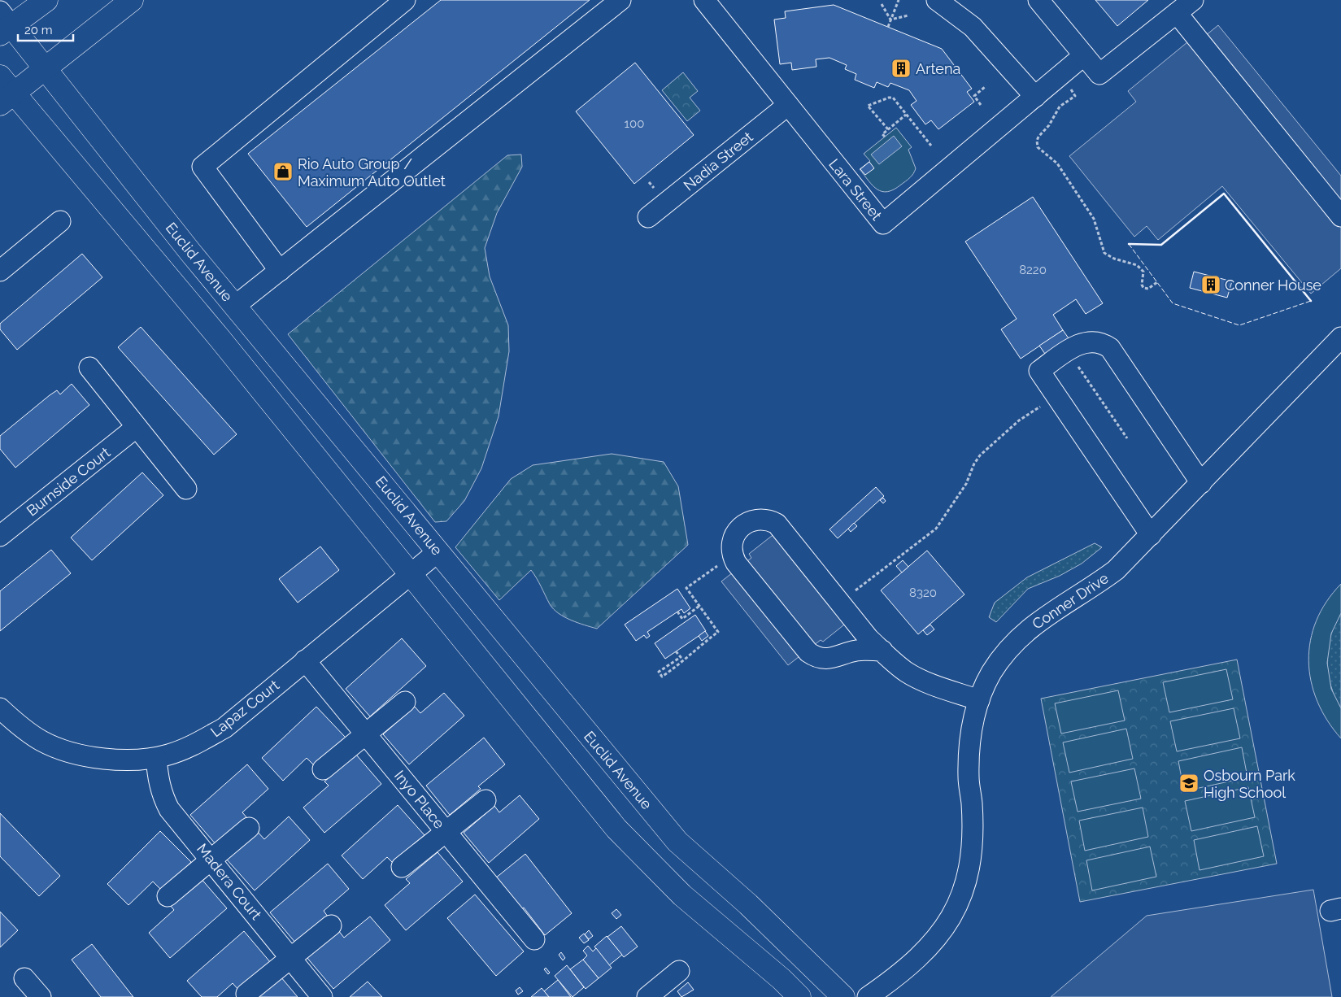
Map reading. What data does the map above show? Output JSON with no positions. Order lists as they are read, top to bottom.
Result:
{
  "streets": {
    "main road": ["Euclid Avenue"],
    "street": [
      "Nadia Street",
      "Lara Street",
      "Burnside Court",
      "Conner Drive",
      "Lapaz Court",
      "Inyo Place",
      "Madera Court"
    ]
  },
  "crossings": [
    ["Nadia Street", "Lara Street"],
    ["Euclid Avenue", "Lapaz Court"],
    ["Lapaz Court", "Inyo Place"],
    ["Lapaz Court", "Madera Court"]
  ],
  "places": {
    "building": ["Artena", "Conner House"],
    "shop": ["Rio Auto Group / Maximum Auto Outlet"],
    "school or university": ["Osbourn Park High School"]
  },
  "house_numbers": ["100", "8220", "8320"],
  "scale_bar": "20 m"
}
